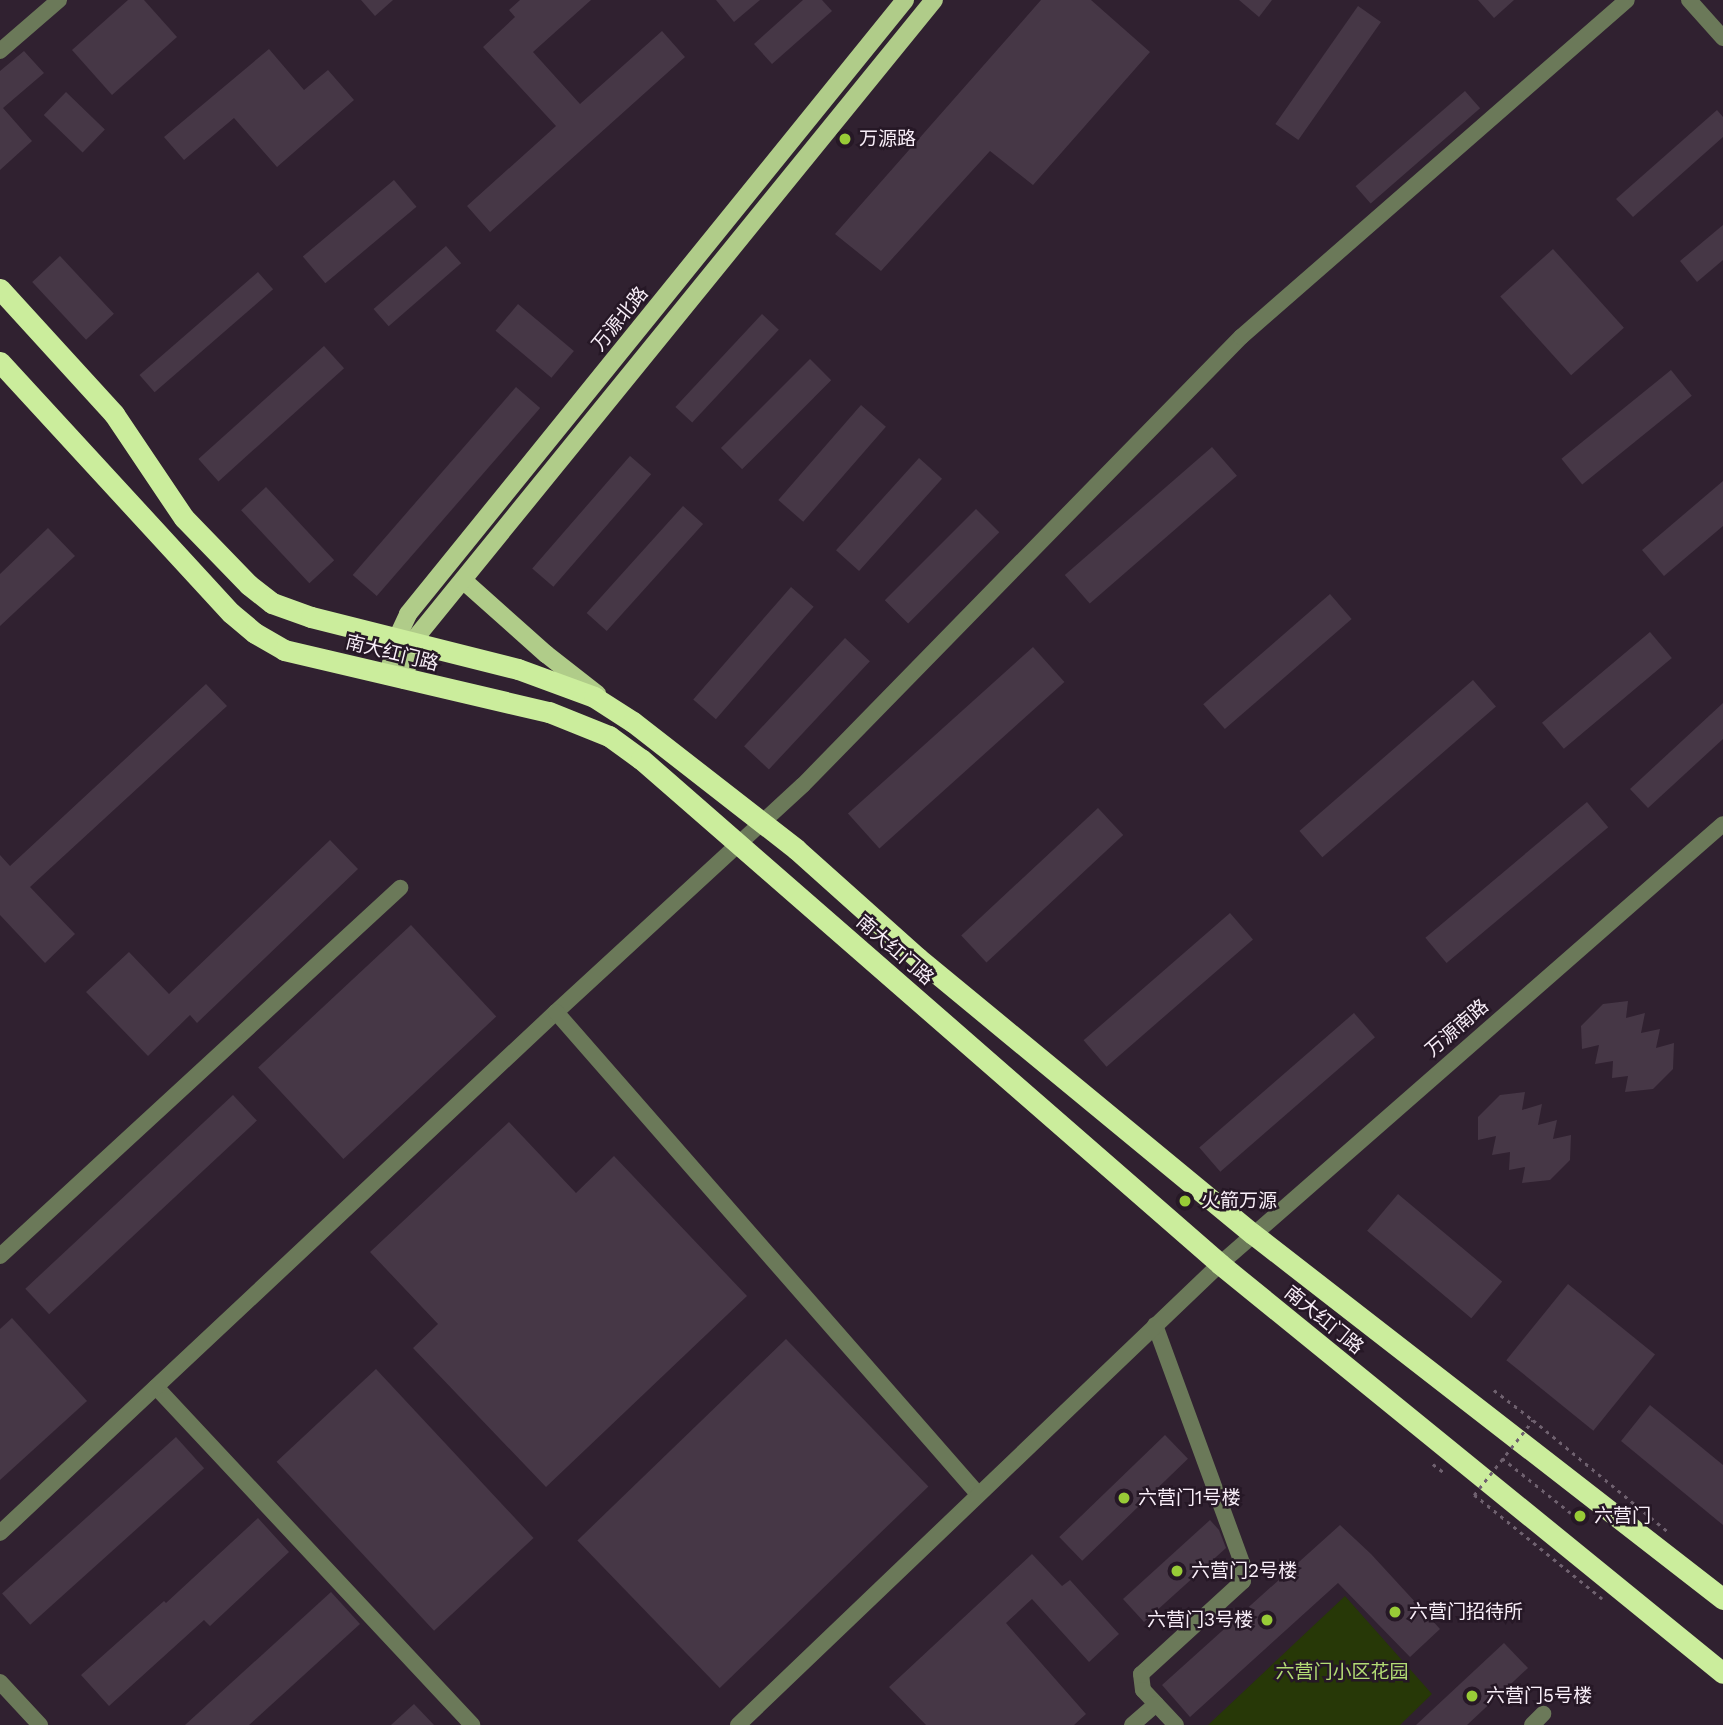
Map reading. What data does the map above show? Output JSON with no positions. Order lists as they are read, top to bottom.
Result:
{
  "streets": {
    "highway": ["南大红门路"],
    "main road": ["万源北路"],
    "street": ["万源南路"]
  },
  "crossings": [
    ["万源北路", "南大红门路"],
    ["南大红门路", "万源南路"]
  ],
  "parks": ["六营门小区花园"],
  "places": [
    "万源路",
    "火箭万源",
    "六营门1号楼",
    "六营门",
    "六营门2号楼",
    "六营门招待所",
    "六营门3号楼",
    "六营门5号楼"
  ]
}
